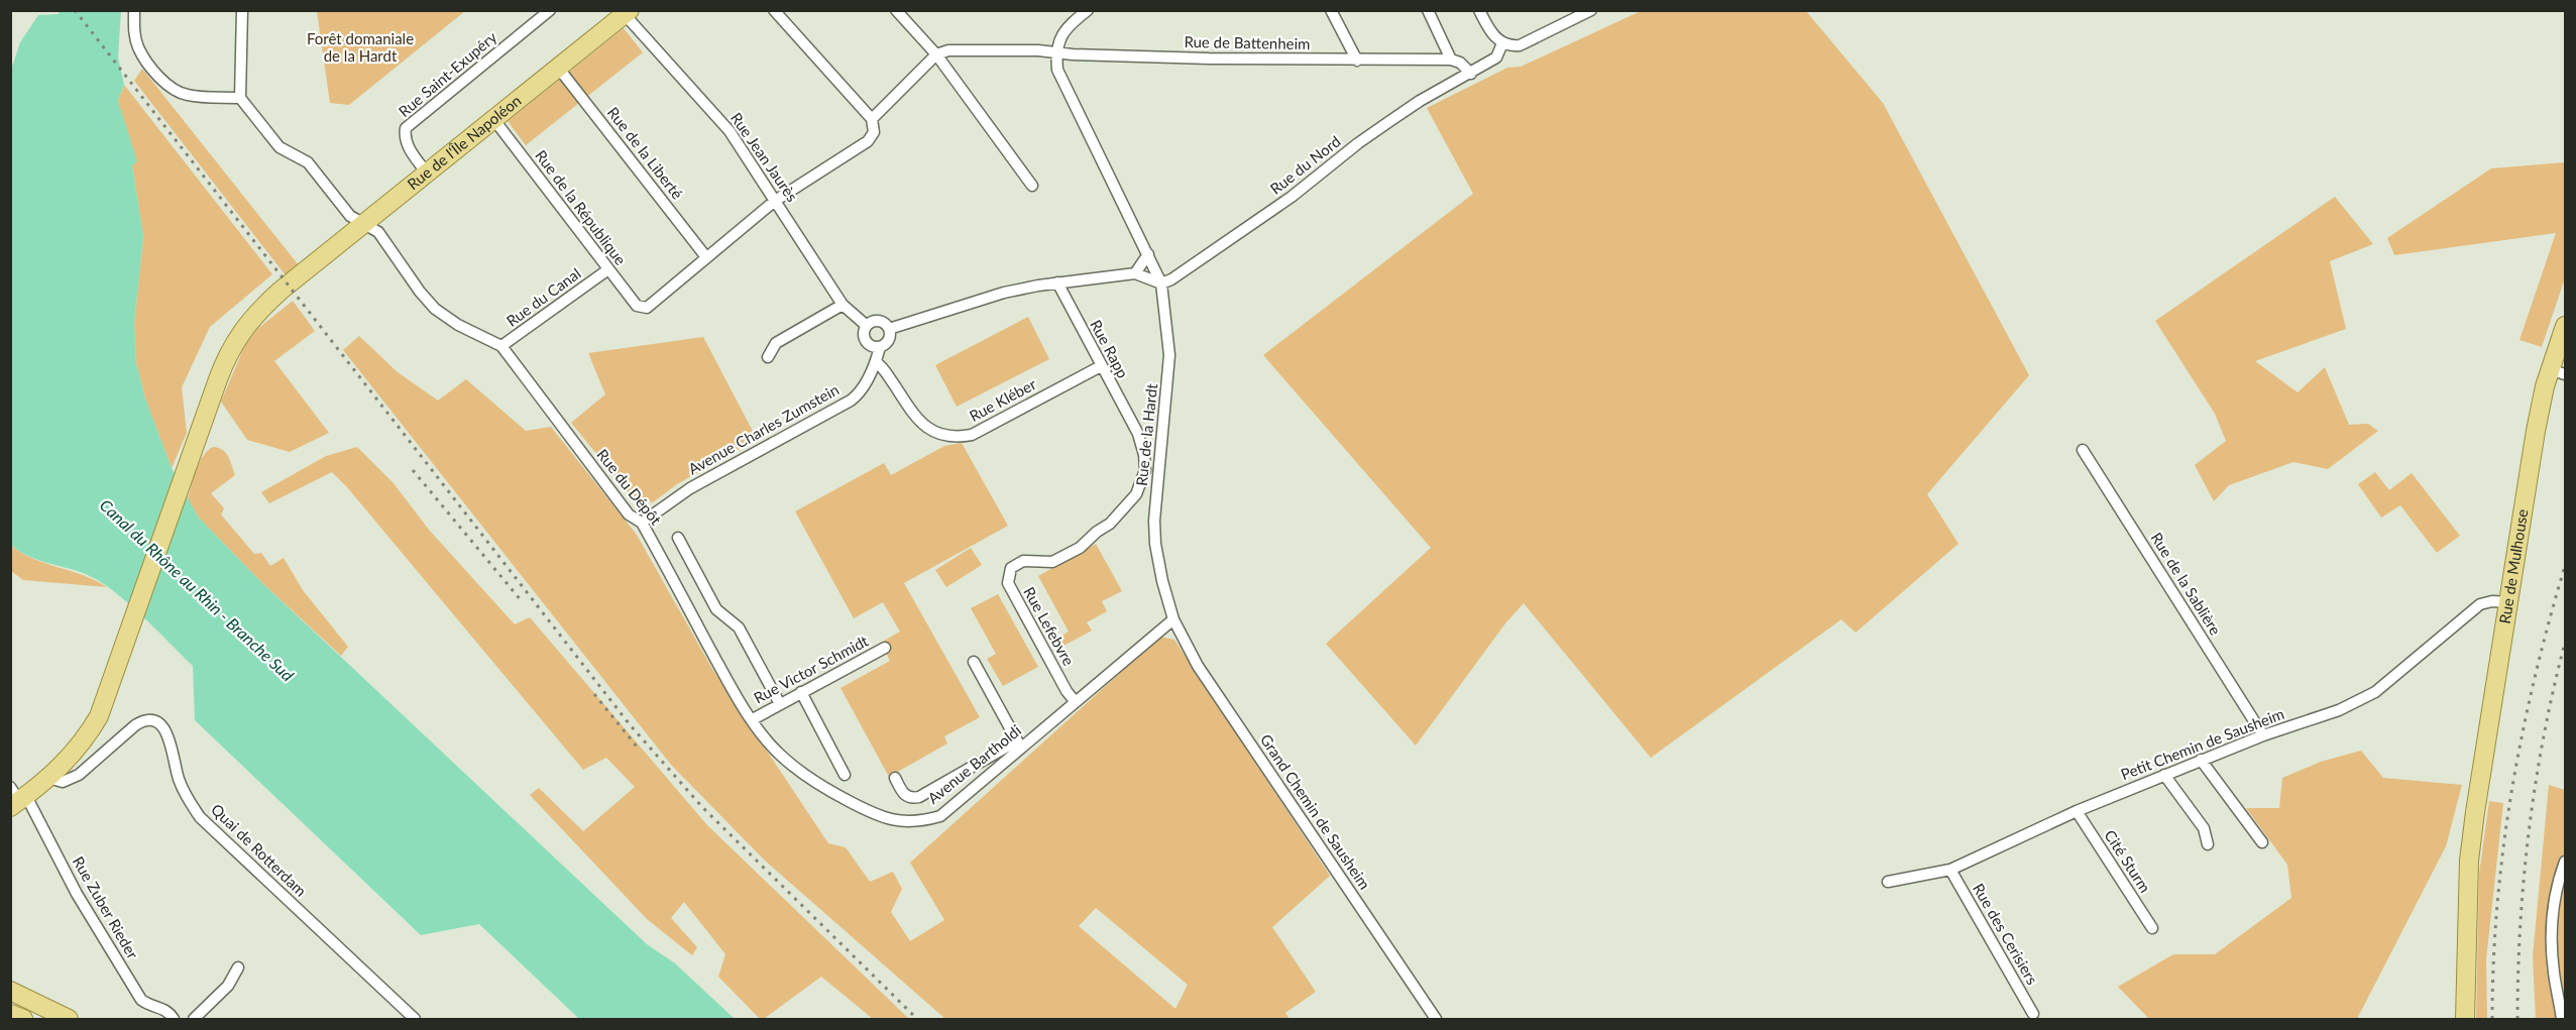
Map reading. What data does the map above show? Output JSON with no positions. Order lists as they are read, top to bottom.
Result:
{
  "streets": {
    "main road": ["Rue de l'Île Napoléon", "Rue de Mulhouse"],
    "street": [
      "Rue de Battenheim",
      "Rue Saint-Exupéry",
      "Rue de la Liberté",
      "Rue Jean Jaurès",
      "Rue du Nord",
      "Rue de la République",
      "Rue du Canal",
      "Rue Rapp",
      "Rue Kléber",
      "Avenue Charles Zumstein",
      "Rue de la Hardt",
      "Rue du Dépôt",
      "Rue de la Sablière",
      "Rue Lefebvre",
      "Rue Victor Schmidt",
      "Petit Chemin de Sausheim",
      "Avenue Bartholdi",
      "Grand Chemin de Sausheim",
      "Quai de Rotterdam",
      "Cité Sturm",
      "Rue Zuber Rieder",
      "Rue des Cerisiers"
    ]
  },
  "crossings": [
    ["Rue de Battenheim", "Rue de la Hardt"],
    ["Rue Saint-Exupéry", "Rue de l'Île Napoléon"],
    ["Rue de l'Île Napoléon", "Rue de la Liberté"],
    ["Rue de l'Île Napoléon", "Rue Jean Jaurès"],
    ["Rue de l'Île Napoléon", "Rue de la République"],
    ["Rue de l'Île Napoléon", "Rue du Canal"],
    ["Rue de l'Île Napoléon", "Quai de Rotterdam"],
    ["Rue de l'Île Napoléon", "Rue Zuber Rieder"],
    ["Rue de la Liberté", "Rue de la République"],
    ["Rue Jean Jaurès", "Avenue Charles Zumstein"],
    ["Rue du Nord", "Rue de la Hardt"],
    ["Rue de la République", "Rue du Canal"],
    ["Rue du Canal", "Rue du Dépôt"],
    ["Rue Rapp", "Rue Kléber"],
    ["Rue Rapp", "Rue Lefebvre"],
    ["Rue Kléber", "Avenue Charles Zumstein"],
    ["Avenue Charles Zumstein", "Rue du Dépôt"],
    ["Rue de la Hardt", "Avenue Bartholdi"],
    ["Rue de la Hardt", "Grand Chemin de Sausheim"],
    ["Rue du Dépôt", "Rue Victor Schmidt"],
    ["Rue du Dépôt", "Avenue Bartholdi"],
    ["Rue de Mulhouse", "Petit Chemin de Sausheim"],
    ["Rue de la Sablière", "Petit Chemin de Sausheim"],
    ["Rue Lefebvre", "Avenue Bartholdi"],
    ["Rue Victor Schmidt", "Avenue Bartholdi"],
    ["Petit Chemin de Sausheim", "Cité Sturm"],
    ["Petit Chemin de Sausheim", "Rue des Cerisiers"],
    ["Avenue Bartholdi", "Grand Chemin de Sausheim"]
  ],
  "water": ["Canal du Rhône au Rhin - Branche Sud"],
  "parks": ["Forêt domaniale de la Hardt"]
}
